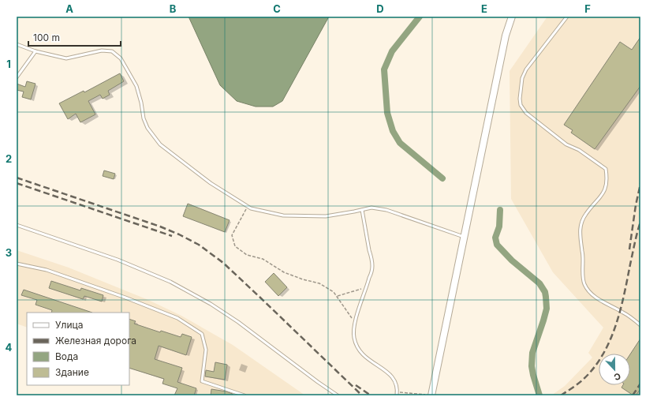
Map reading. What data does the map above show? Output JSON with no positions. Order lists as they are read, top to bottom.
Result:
{
  "legend": [
    "Улица",
    "Железная дорога",
    "Вода",
    "Здание"
  ],
  "scale_bar": "100 m",
  "north": "bottom",
  "grid": {
    "columns": [
      "A",
      "B",
      "C",
      "D",
      "E",
      "F"
    ],
    "rows": [
      "1",
      "2",
      "3",
      "4"
    ]
  }
}
